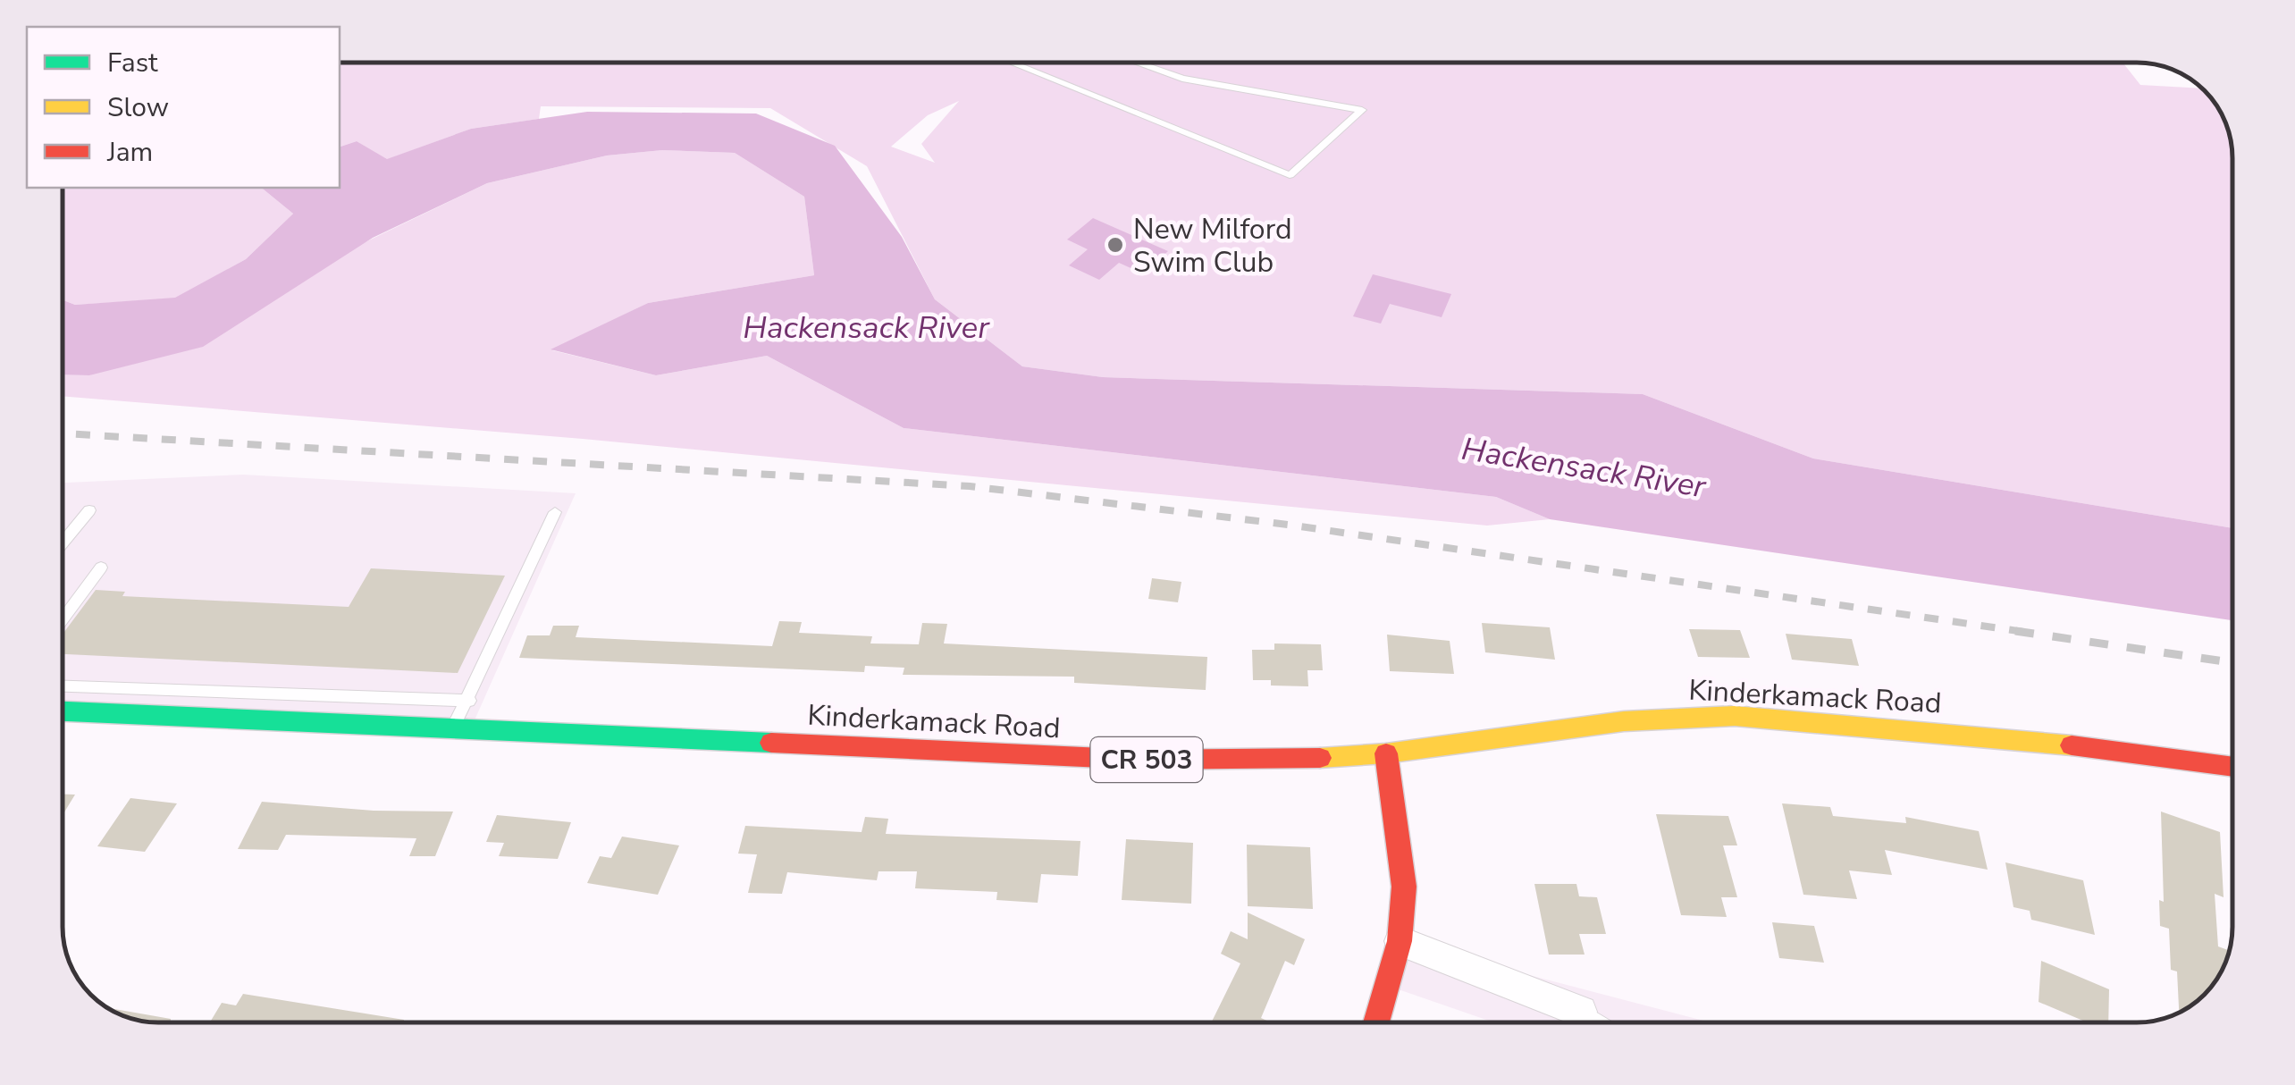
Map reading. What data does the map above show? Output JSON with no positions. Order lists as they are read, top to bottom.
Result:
{
  "streets": {
    "main road": ["Kinderkamack Road", "CR 503"]
  },
  "water": ["Hackensack River"],
  "places": ["New Milford Swim Club"],
  "legend": ["Fast", "Slow", "Jam"]
}
